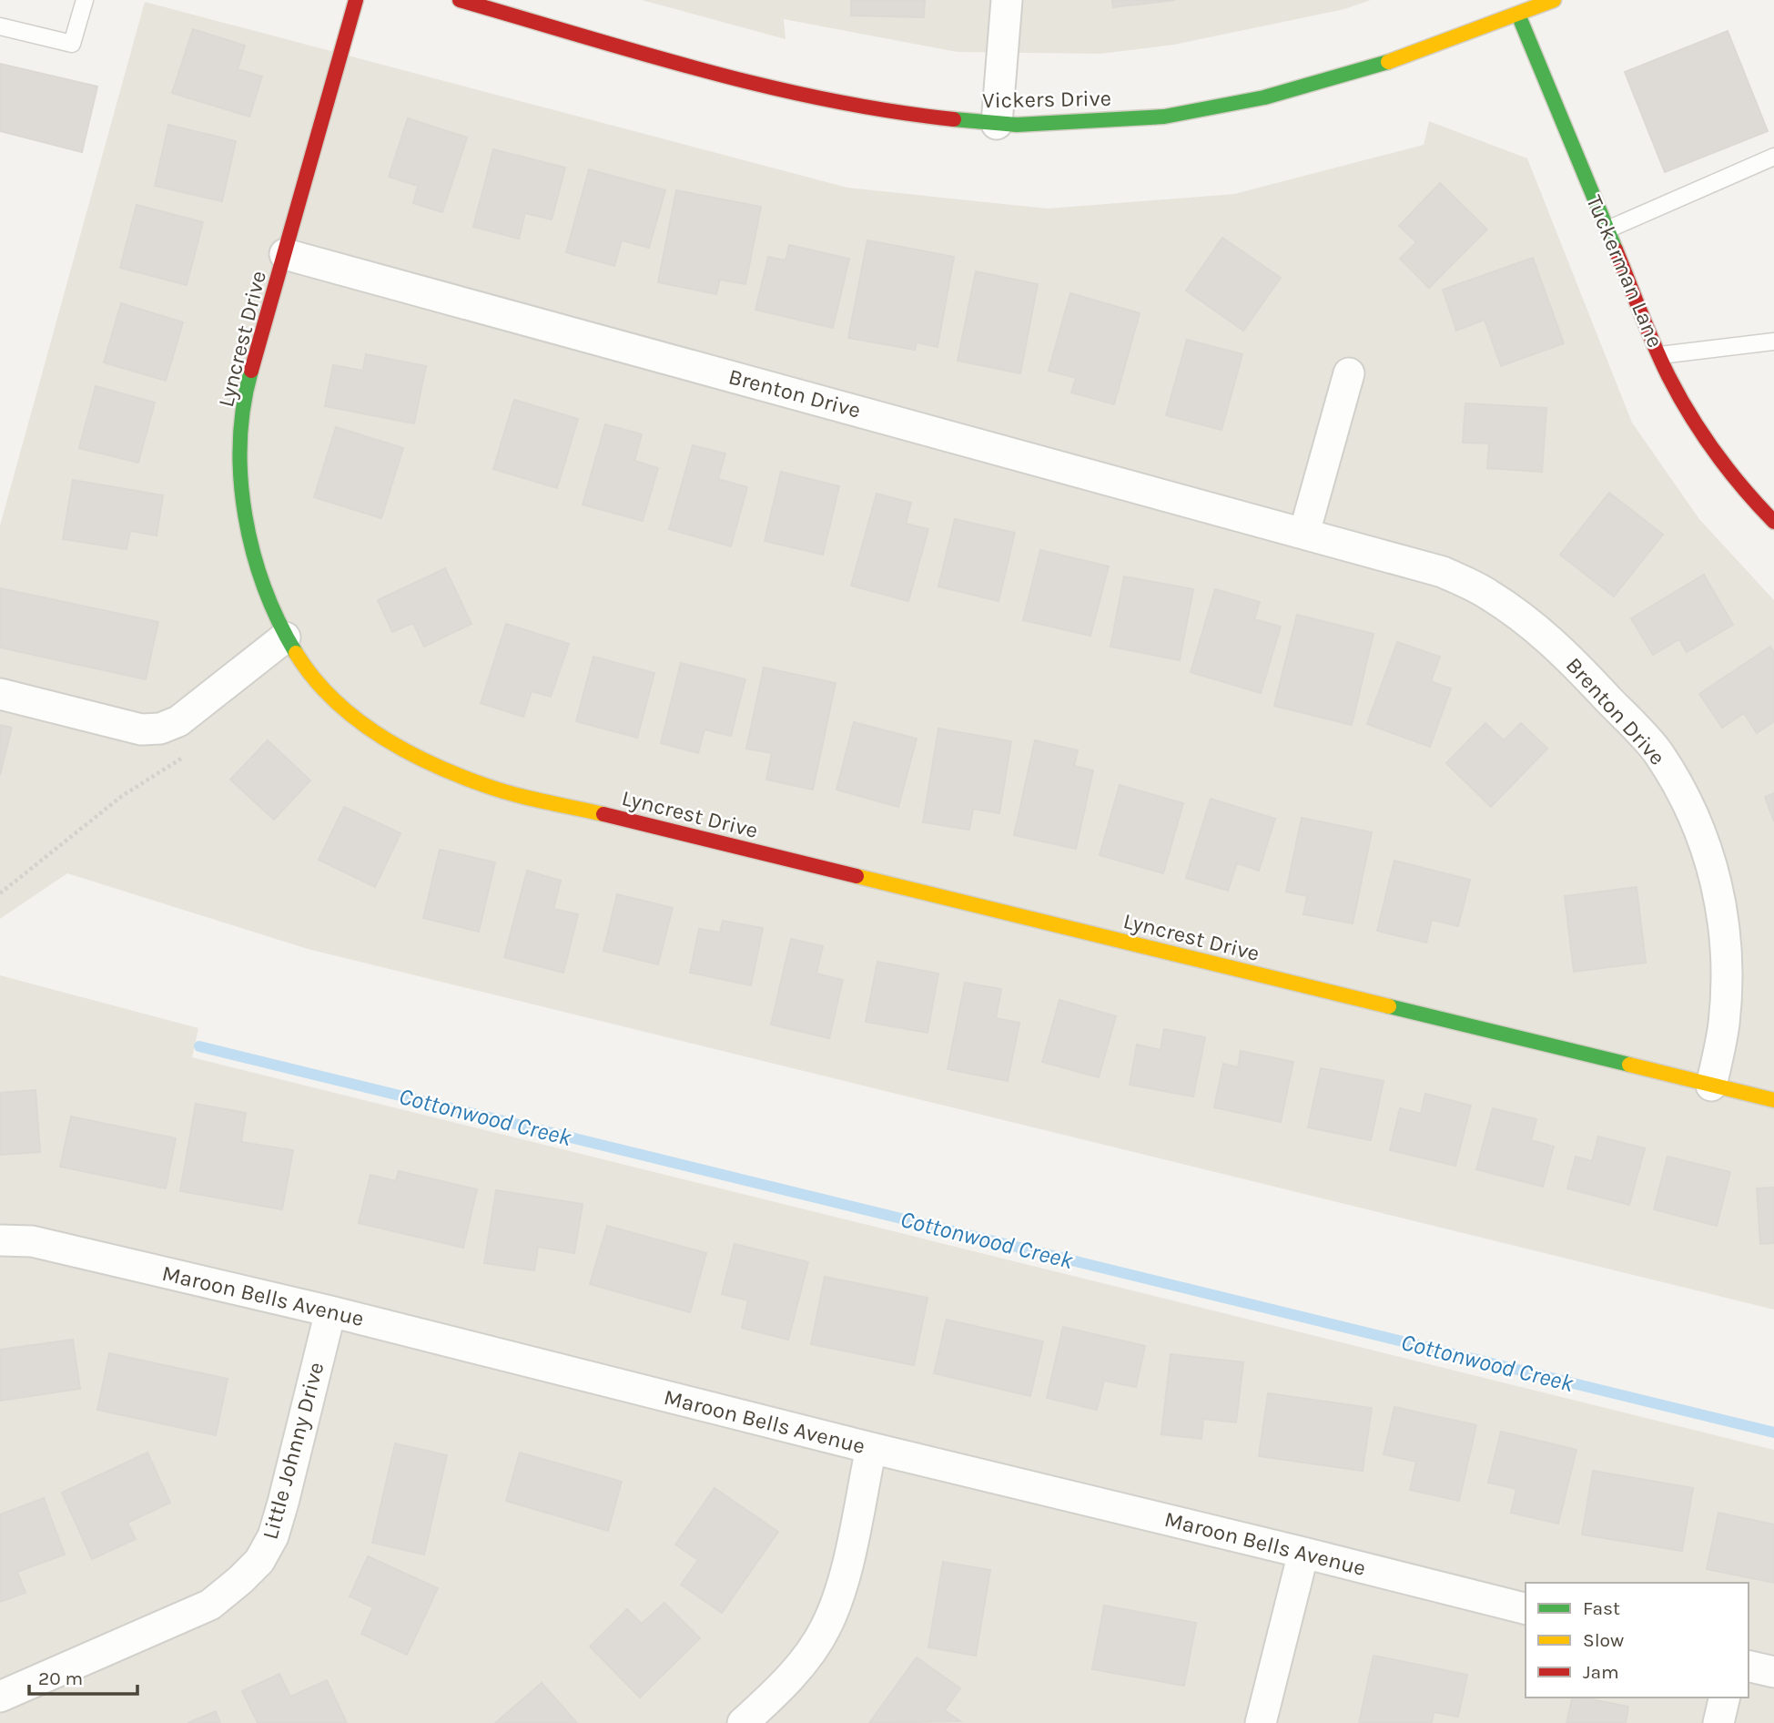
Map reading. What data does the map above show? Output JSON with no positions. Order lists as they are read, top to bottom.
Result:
{
  "streets": {
    "street": [
      "Vickers Drive",
      "Tuckerman Lane",
      "Lyncrest Drive",
      "Brenton Drive",
      "Maroon Bells Avenue",
      "Little Johnny Drive"
    ]
  },
  "crossings": [
    ["Vickers Drive", "Tuckerman Lane"],
    ["Lyncrest Drive", "Brenton Drive"],
    ["Maroon Bells Avenue", "Little Johnny Drive"]
  ],
  "water": ["Cottonwood Creek"],
  "legend": ["Fast", "Slow", "Jam"],
  "scale_bar": "20 m"
}
